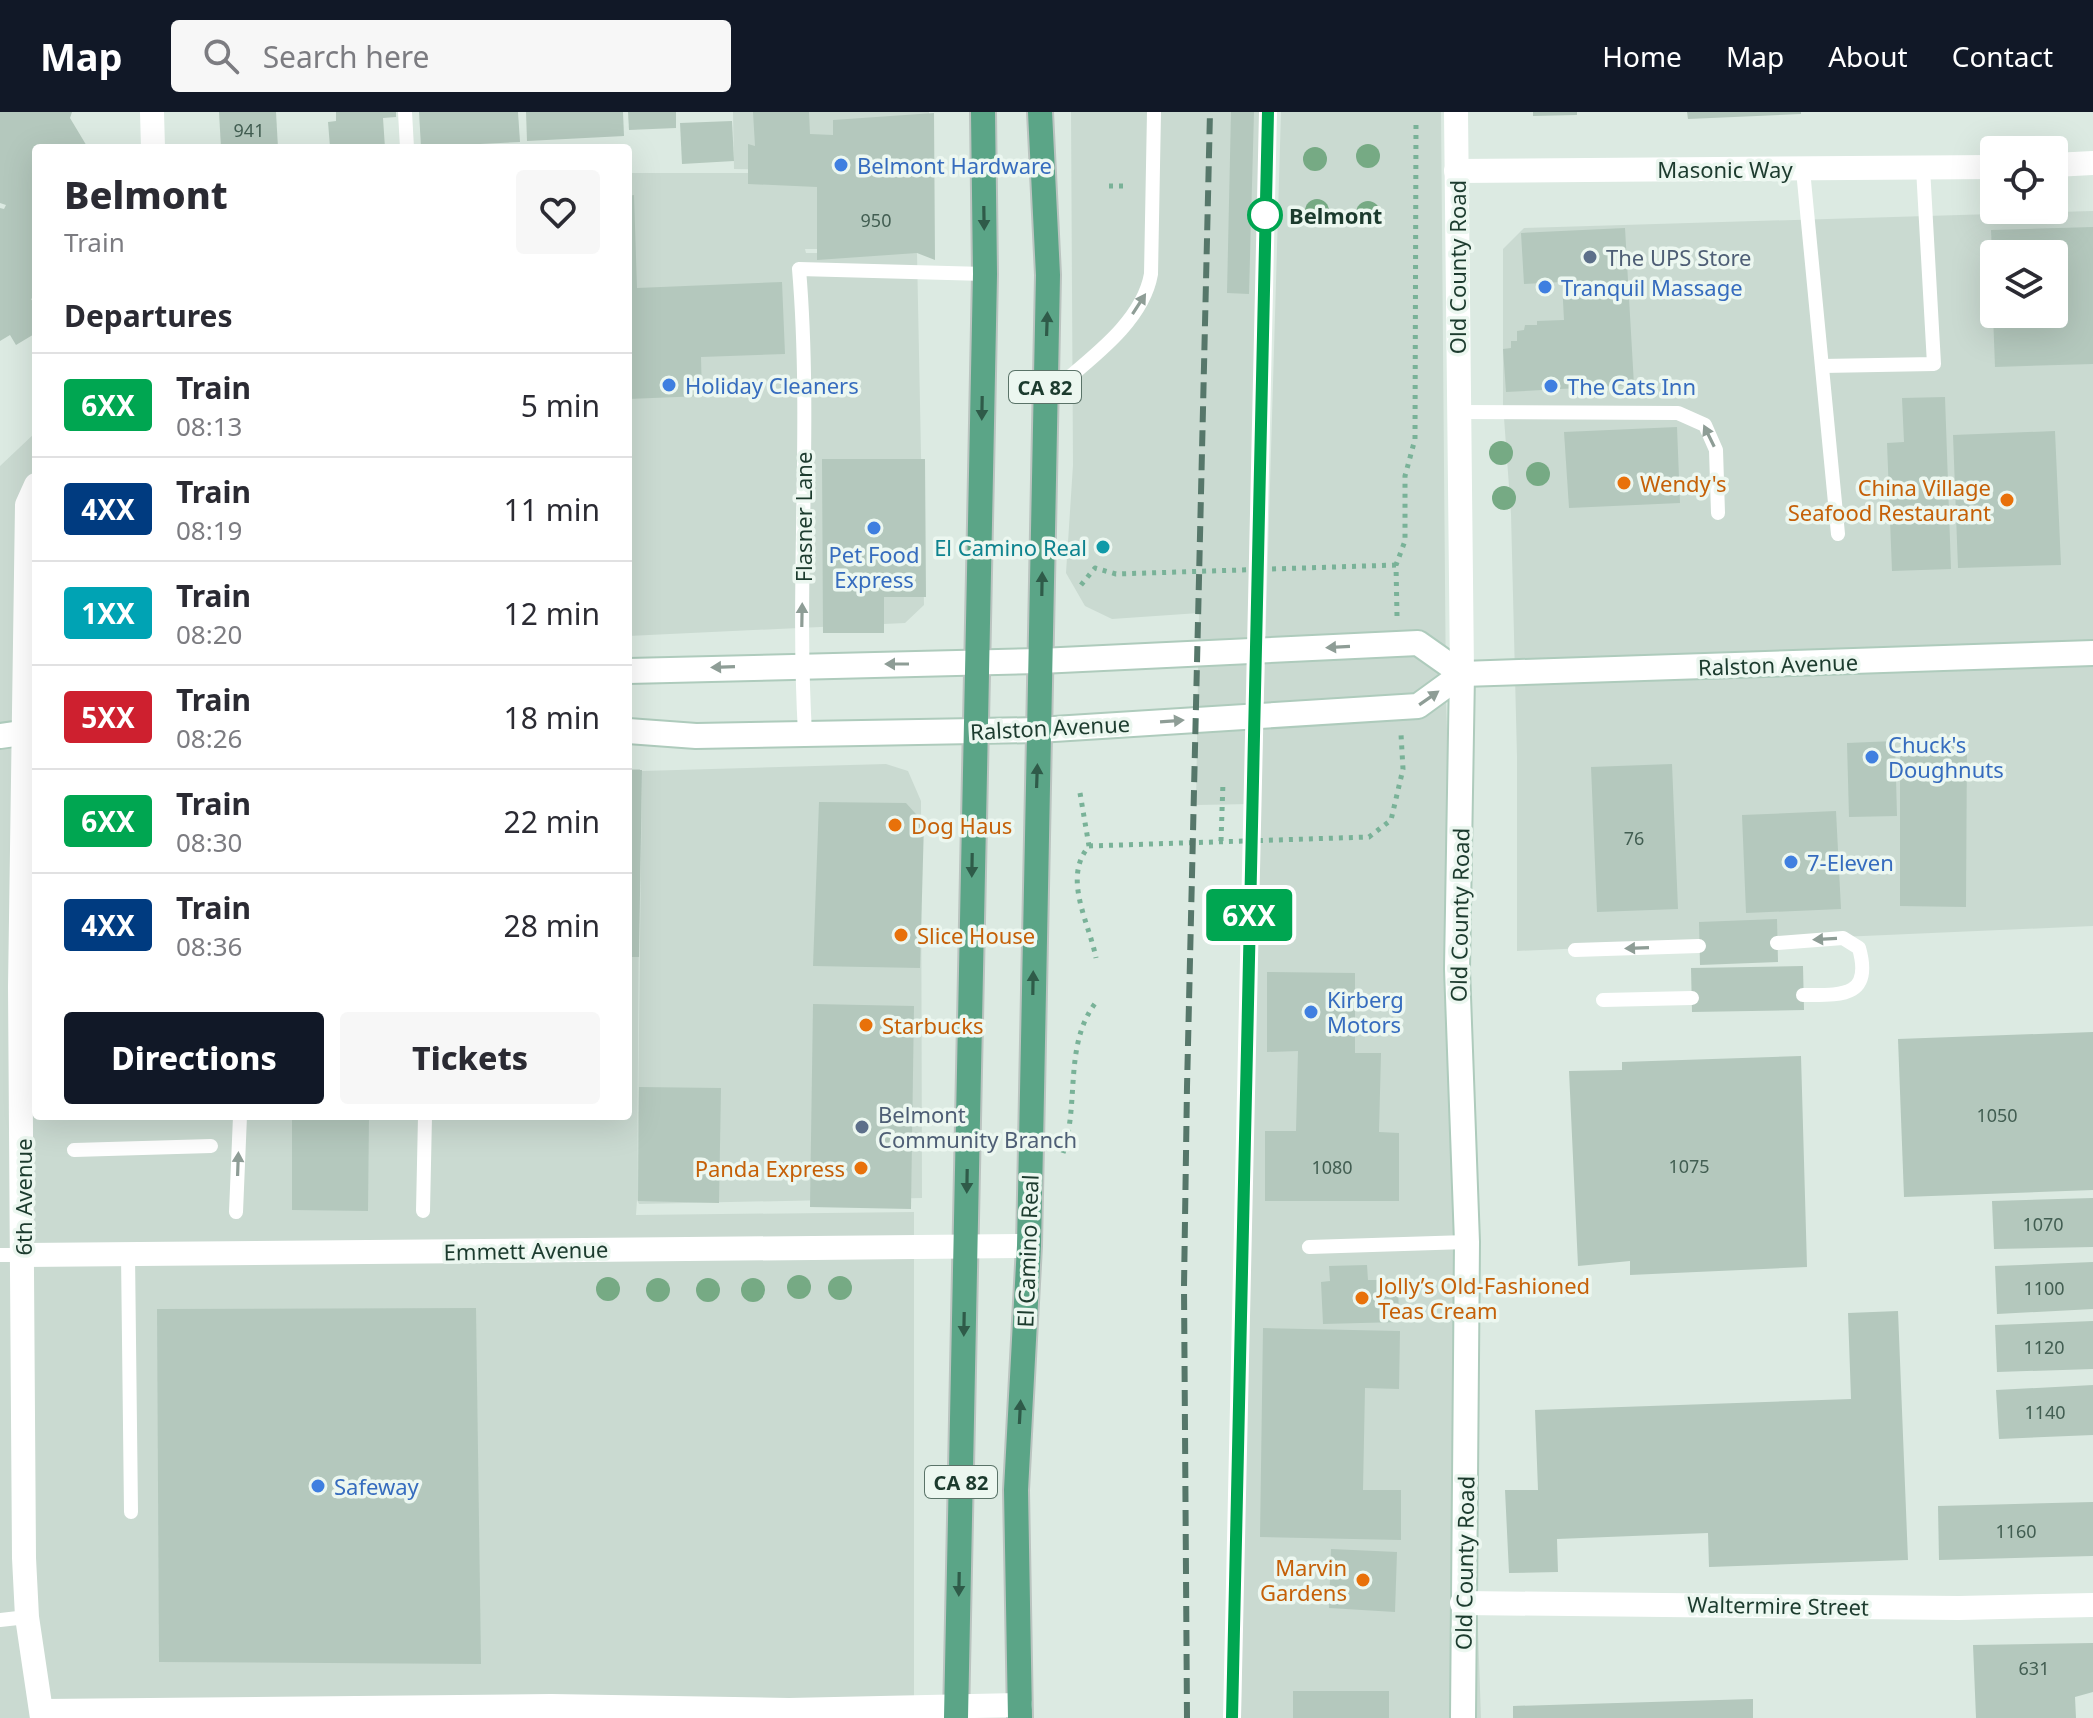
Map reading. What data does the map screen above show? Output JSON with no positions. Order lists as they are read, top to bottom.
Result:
{
  "streets": {
    "main road": ["CA 82", "El Camino Real"],
    "street": [
      "Masonic Way",
      "Old County Road",
      "Ralston Avenue",
      "6th Avenue",
      "Emmett Avenue",
      "Waltermire Street"
    ],
    "lane": ["Flasner Lane"]
  },
  "crossings": [
    ["Masonic Way", "Old County Road"],
    ["Old County Road", "Ralston Avenue"],
    ["Old County Road", "Waltermire Street"],
    ["CA 82", "Flasner Lane"],
    ["CA 82", "Ralston Avenue"],
    ["CA 82", "Emmett Avenue"],
    ["Flasner Lane", "Ralston Avenue"],
    ["Ralston Avenue", "El Camino Real"],
    ["6th Avenue", "Emmett Avenue"],
    ["Emmett Avenue", "El Camino Real"]
  ],
  "places": [
    "Belmont Hardware",
    "Belmont",
    "The UPS Store",
    "Tranquil Massage",
    "Holiday Cleaners",
    "The Cats Inn",
    "Wendy's",
    "China Village Seafood Restaurant",
    "Pet Food Express",
    "El Camino Real",
    "Chuck's Doughnuts",
    "Dog Haus",
    "7-Eleven",
    "Slice House",
    "Kirberg Motors",
    "Starbucks",
    "Belmont Community Branch",
    "Panda Express",
    "Jolly’s Old-Fashioned Teas Cream",
    "Safeway",
    "Marvin Gardens"
  ],
  "house_numbers": [
    "941",
    "950",
    "76",
    "1050",
    "1075",
    "1080",
    "1070",
    "1100",
    "1120",
    "1140",
    "1160",
    "631"
  ],
  "page": {
    "header": "Map",
    "search": "Search here",
    "nav": [
      "Home",
      "Map",
      "About",
      "Contact"
    ],
    "on_map": "6XX",
    "heading": [
      ["Belmont", "Train"],
      "Departures"
    ],
    "list": [
      {
        "mark": "6XX",
        "name": "Train",
        "note": "08:13",
        "value": "5 min"
      },
      {
        "mark": "4XX",
        "name": "Train",
        "note": "08:19",
        "value": "11 min"
      },
      {
        "mark": "1XX",
        "name": "Train",
        "note": "08:20",
        "value": "12 min"
      },
      {
        "mark": "5XX",
        "name": "Train",
        "note": "08:26",
        "value": "18 min"
      },
      {
        "mark": "6XX",
        "name": "Train",
        "note": "08:30",
        "value": "22 min"
      },
      {
        "mark": "4XX",
        "name": "Train",
        "note": "08:36",
        "value": "28 min"
      }
    ],
    "buttons": ["Directions", "Tickets"]
  }
}
